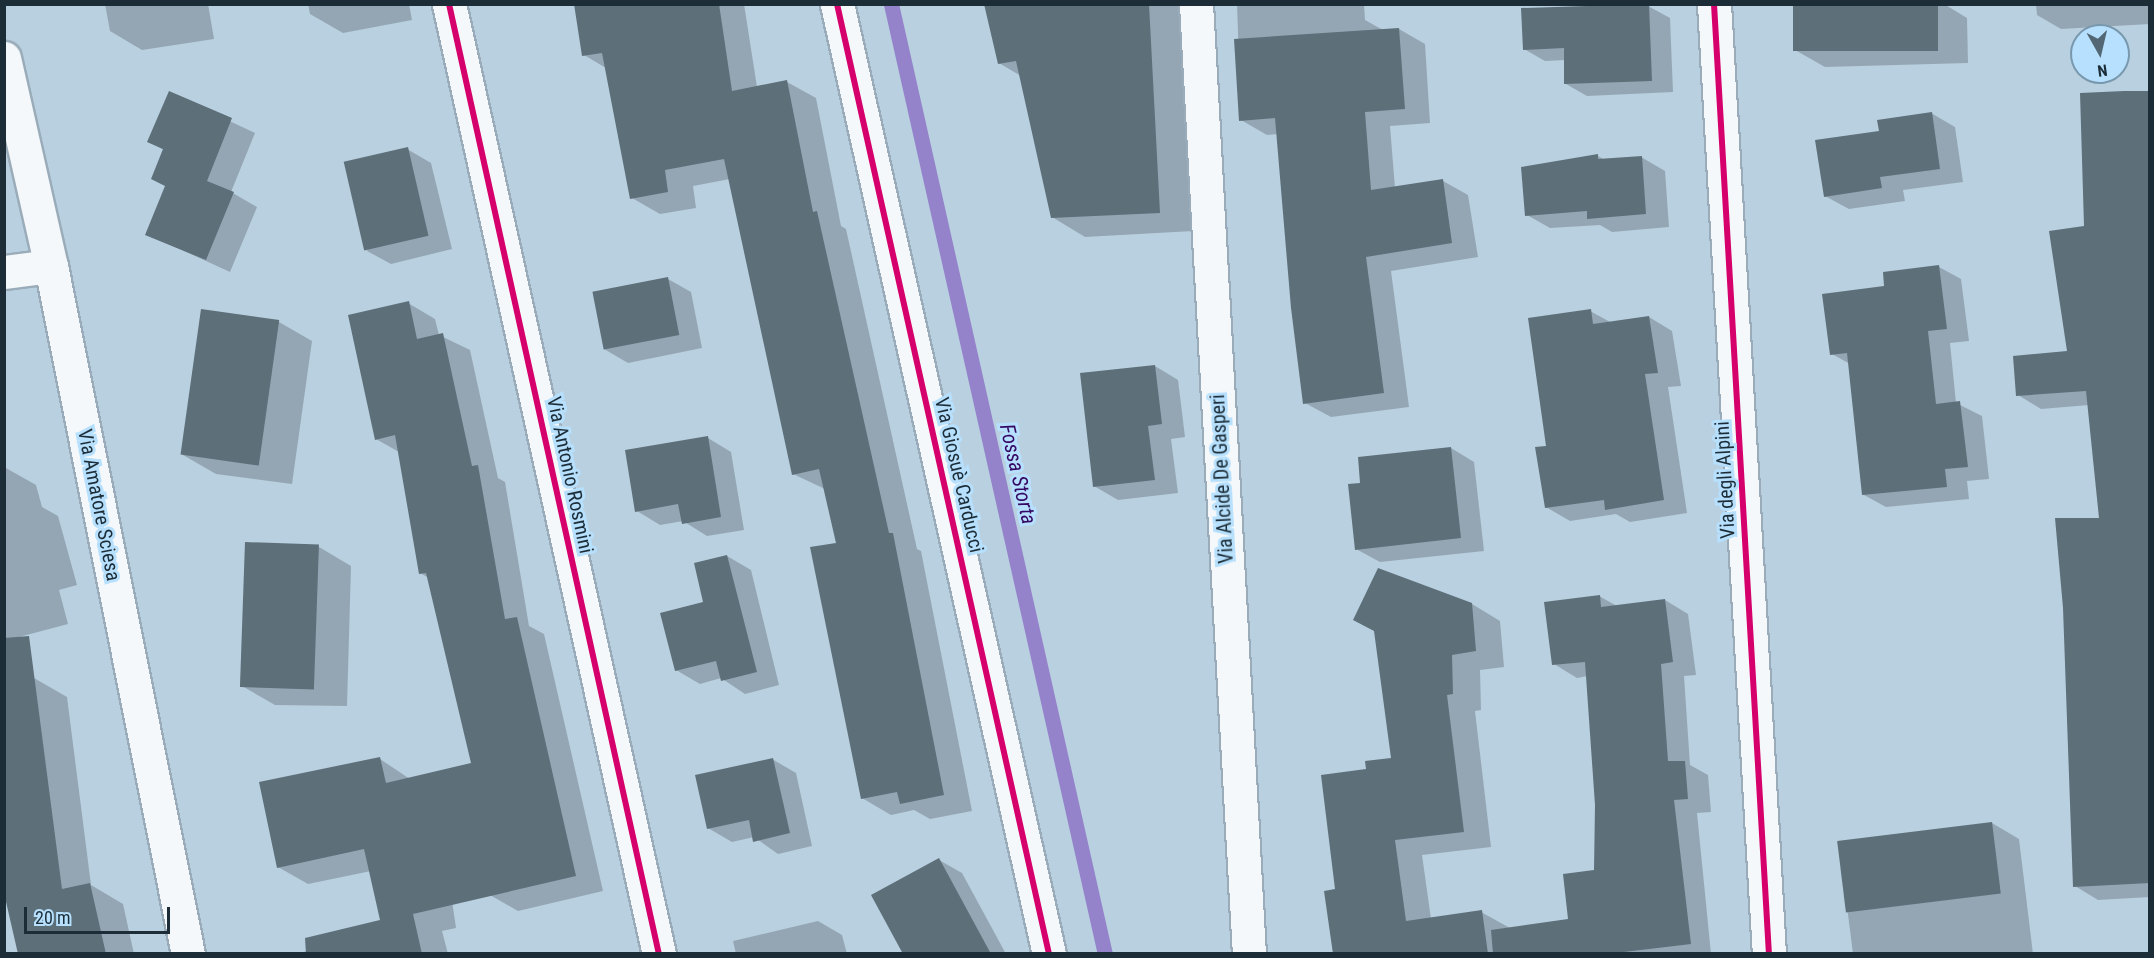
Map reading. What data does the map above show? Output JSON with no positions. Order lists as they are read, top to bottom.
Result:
{
  "streets": {
    "street": [
      "Via Antonio Rosmini",
      "Via Giosuè Carducci",
      "Via Alcide De Gasperi",
      "Via degli Alpini",
      "Via Amatore Sciesa"
    ]
  },
  "water": ["Fossa Storta"],
  "scale_bar": "20 m",
  "north": "bottom"
}
